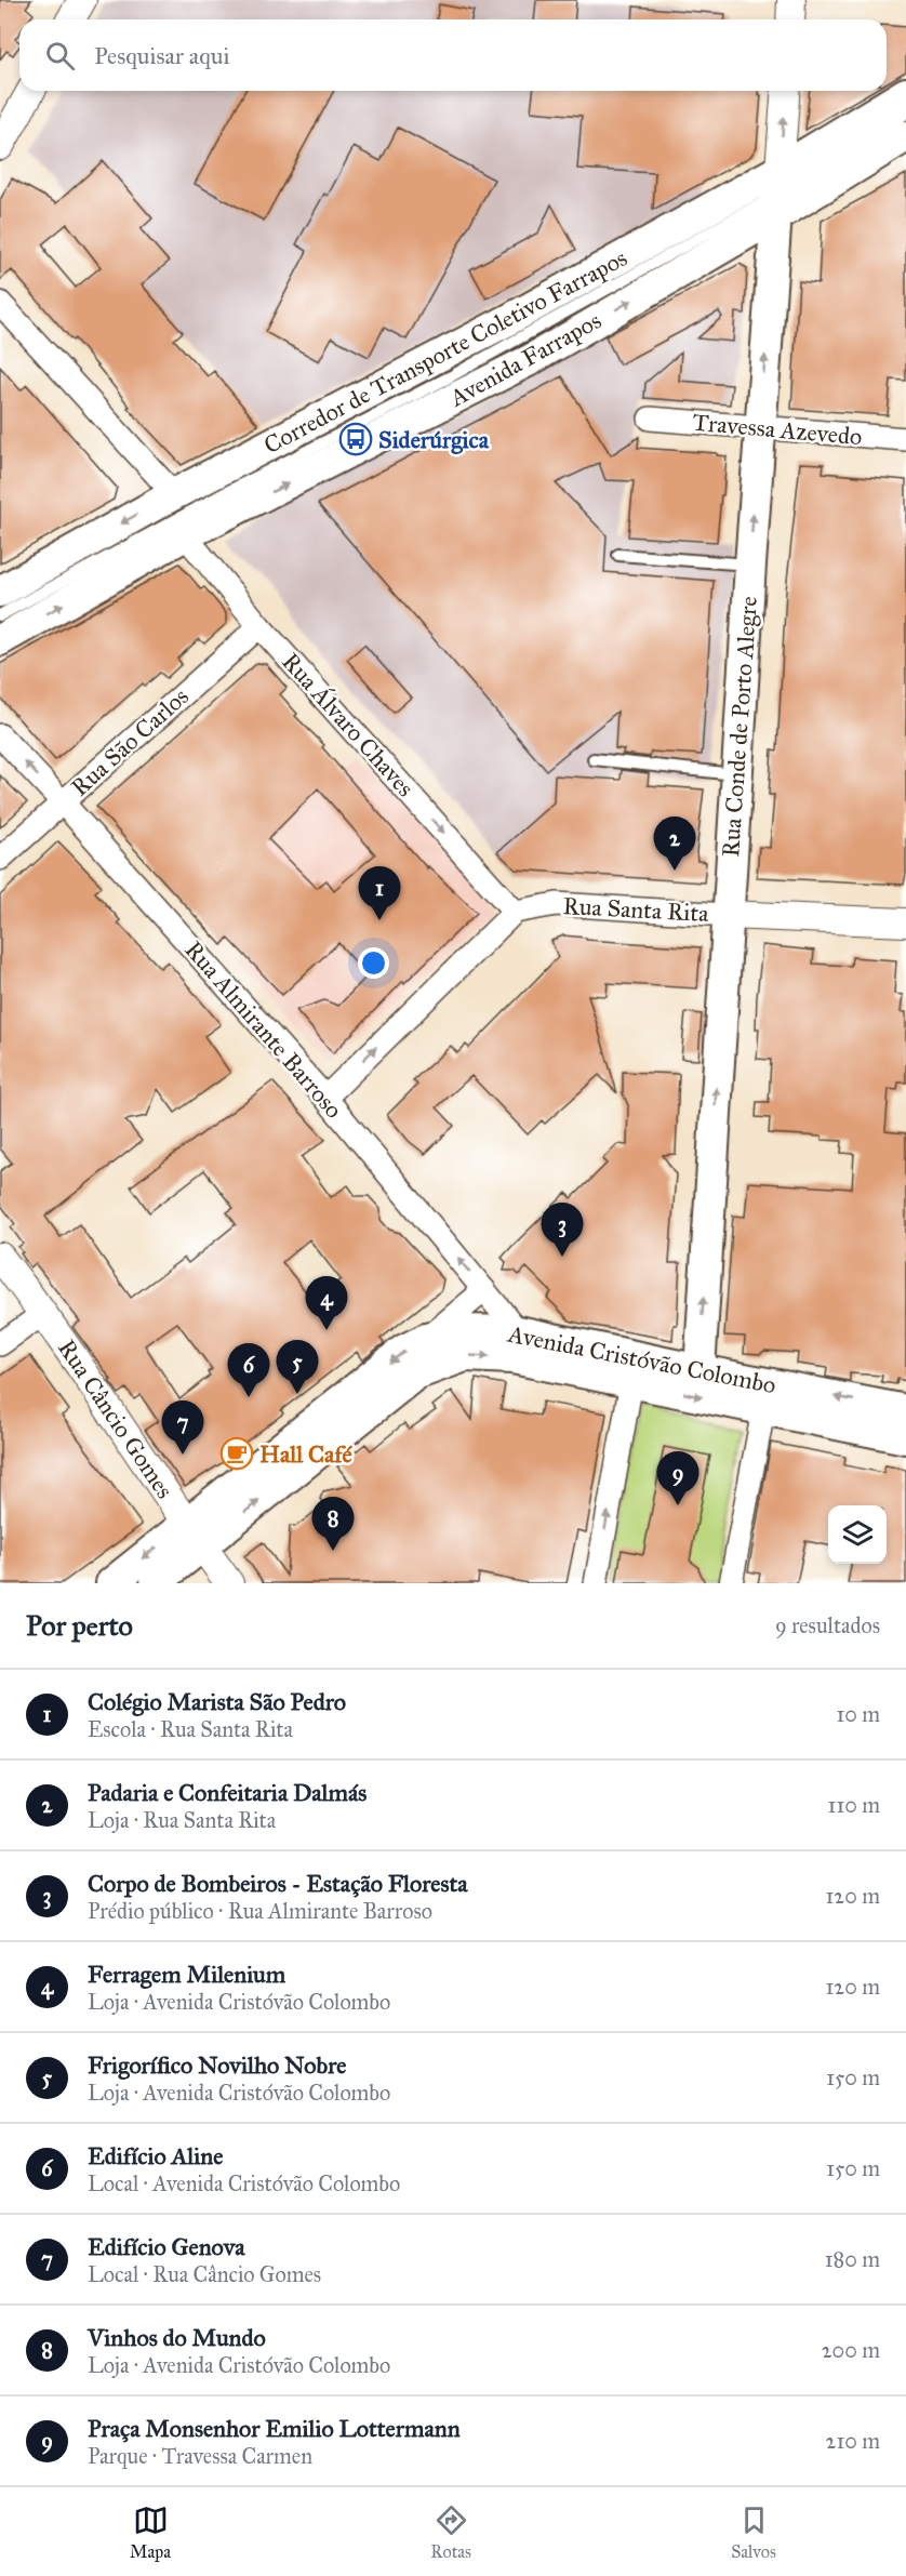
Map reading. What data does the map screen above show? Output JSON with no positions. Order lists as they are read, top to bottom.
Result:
{
  "streets": {
    "main road": ["Avenida Farrapos", "Rua Conde de Porto Alegre", "Avenida Cristóvão Colombo"],
    "street": [
      "Travessa Azevedo",
      "Rua Álvaro Chaves",
      "Rua São Carlos",
      "Rua Santa Rita",
      "Rua Almirante Barroso",
      "Rua Câncio Gomes"
    ],
    "lane": ["Corredor de Transporte Coletivo Farrapos"]
  },
  "crossings": [
    ["Corredor de Transporte Coletivo Farrapos", "Avenida Farrapos"],
    ["Corredor de Transporte Coletivo Farrapos", "Rua Conde de Porto Alegre"],
    ["Avenida Farrapos", "Rua Álvaro Chaves"],
    ["Avenida Farrapos", "Rua Conde de Porto Alegre"],
    ["Travessa Azevedo", "Rua Conde de Porto Alegre"],
    ["Rua Álvaro Chaves", "Rua São Carlos"],
    ["Rua Álvaro Chaves", "Rua Santa Rita"],
    ["Rua Conde de Porto Alegre", "Rua Santa Rita"],
    ["Rua Conde de Porto Alegre", "Avenida Cristóvão Colombo"],
    ["Rua São Carlos", "Rua Almirante Barroso"],
    ["Rua Almirante Barroso", "Avenida Cristóvão Colombo"],
    ["Avenida Cristóvão Colombo", "Rua Câncio Gomes"]
  ],
  "one_way": ["Rua Álvaro Chaves", "Rua Conde de Porto Alegre", "Rua Almirante Barroso"],
  "places": {
    "bus stop": ["Siderúrgica"],
    "cafe": ["Hall Café"]
  },
  "page": {
    "search": "Pesquisar aqui",
    "pins": [
      "2",
      "1",
      "3",
      "4",
      "5",
      "6",
      "7",
      "9",
      "8"
    ],
    "heading": ["Por perto", "9 resultados"],
    "list": [
      {
        "mark": "1",
        "name": "Colégio Marista São Pedro",
        "note": "Escola · Rua Santa Rita",
        "value": "10 m"
      },
      {
        "mark": "2",
        "name": "Padaria e Confeitaria Dalmás",
        "note": "Loja · Rua Santa Rita",
        "value": "110 m"
      },
      {
        "mark": "3",
        "name": "Corpo de Bombeiros - Estação Floresta",
        "note": "Prédio público · Rua Almirante Barroso",
        "value": "120 m"
      },
      {
        "mark": "4",
        "name": "Ferragem Milenium",
        "note": "Loja · Avenida Cristóvão Colombo",
        "value": "120 m"
      },
      {
        "mark": "5",
        "name": "Frigorífico Novilho Nobre",
        "note": "Loja · Avenida Cristóvão Colombo",
        "value": "150 m"
      },
      {
        "mark": "6",
        "name": "Edifício Aline",
        "note": "Local · Avenida Cristóvão Colombo",
        "value": "150 m"
      },
      {
        "mark": "7",
        "name": "Edifício Genova",
        "note": "Local · Rua Câncio Gomes",
        "value": "180 m"
      },
      {
        "mark": "8",
        "name": "Vinhos do Mundo",
        "note": "Loja · Avenida Cristóvão Colombo",
        "value": "200 m"
      },
      {
        "mark": "9",
        "name": "Praça Monsenhor Emilio Lottermann",
        "note": "Parque · Travessa Carmen",
        "value": "210 m"
      }
    ],
    "nav": ["Mapa", "Rotas", "Salvos"]
  }
}
